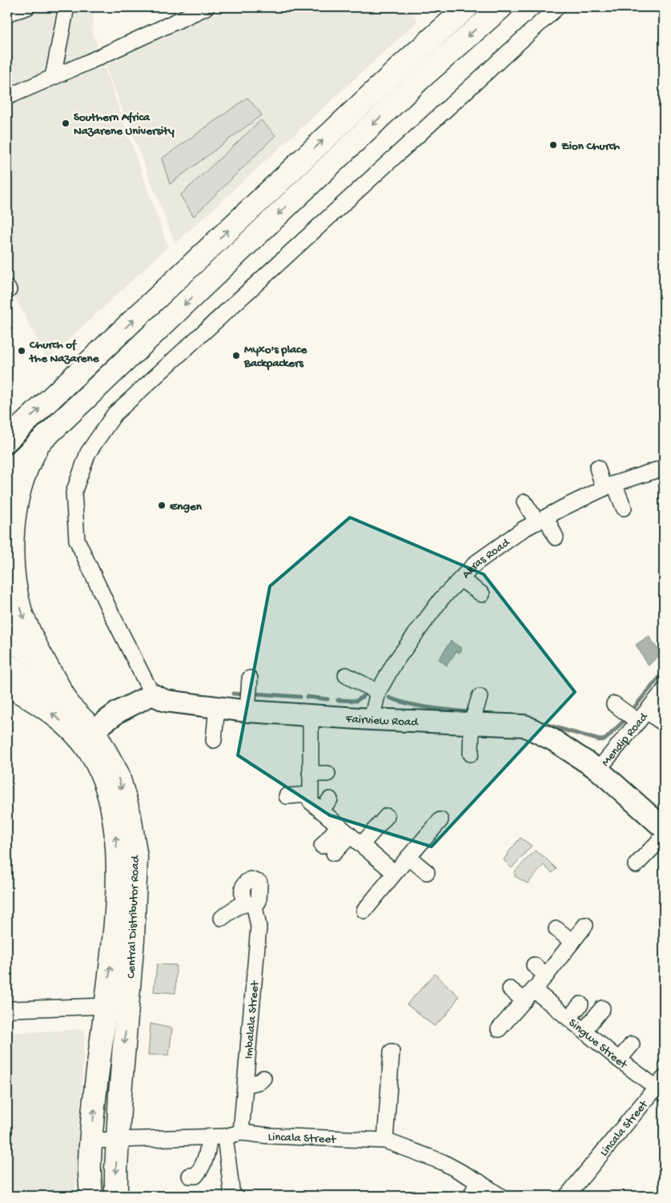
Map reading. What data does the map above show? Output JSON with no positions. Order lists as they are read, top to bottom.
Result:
{
  "streets": {
    "highway": ["Central Distributor Road"],
    "main road": ["Fairview Road"],
    "street": [
      "Akras Road",
      "Mendip Road",
      "Imbalala Street",
      "Singwe Street",
      "Lincala Street"
    ]
  },
  "crossings": [
    ["Akras Road", "Fairview Road"],
    ["Fairview Road", "Mendip Road"],
    ["Central Distributor Road", "Lincala Street"],
    ["Imbalala Street", "Lincala Street"],
    ["Singwe Street", "Lincala Street"]
  ],
  "places": [
    "Southern Africa Nazarene University",
    "Zion Church",
    "Church of the Nazarene",
    "Myxo's place Backpackers",
    "Engen"
  ]
}
